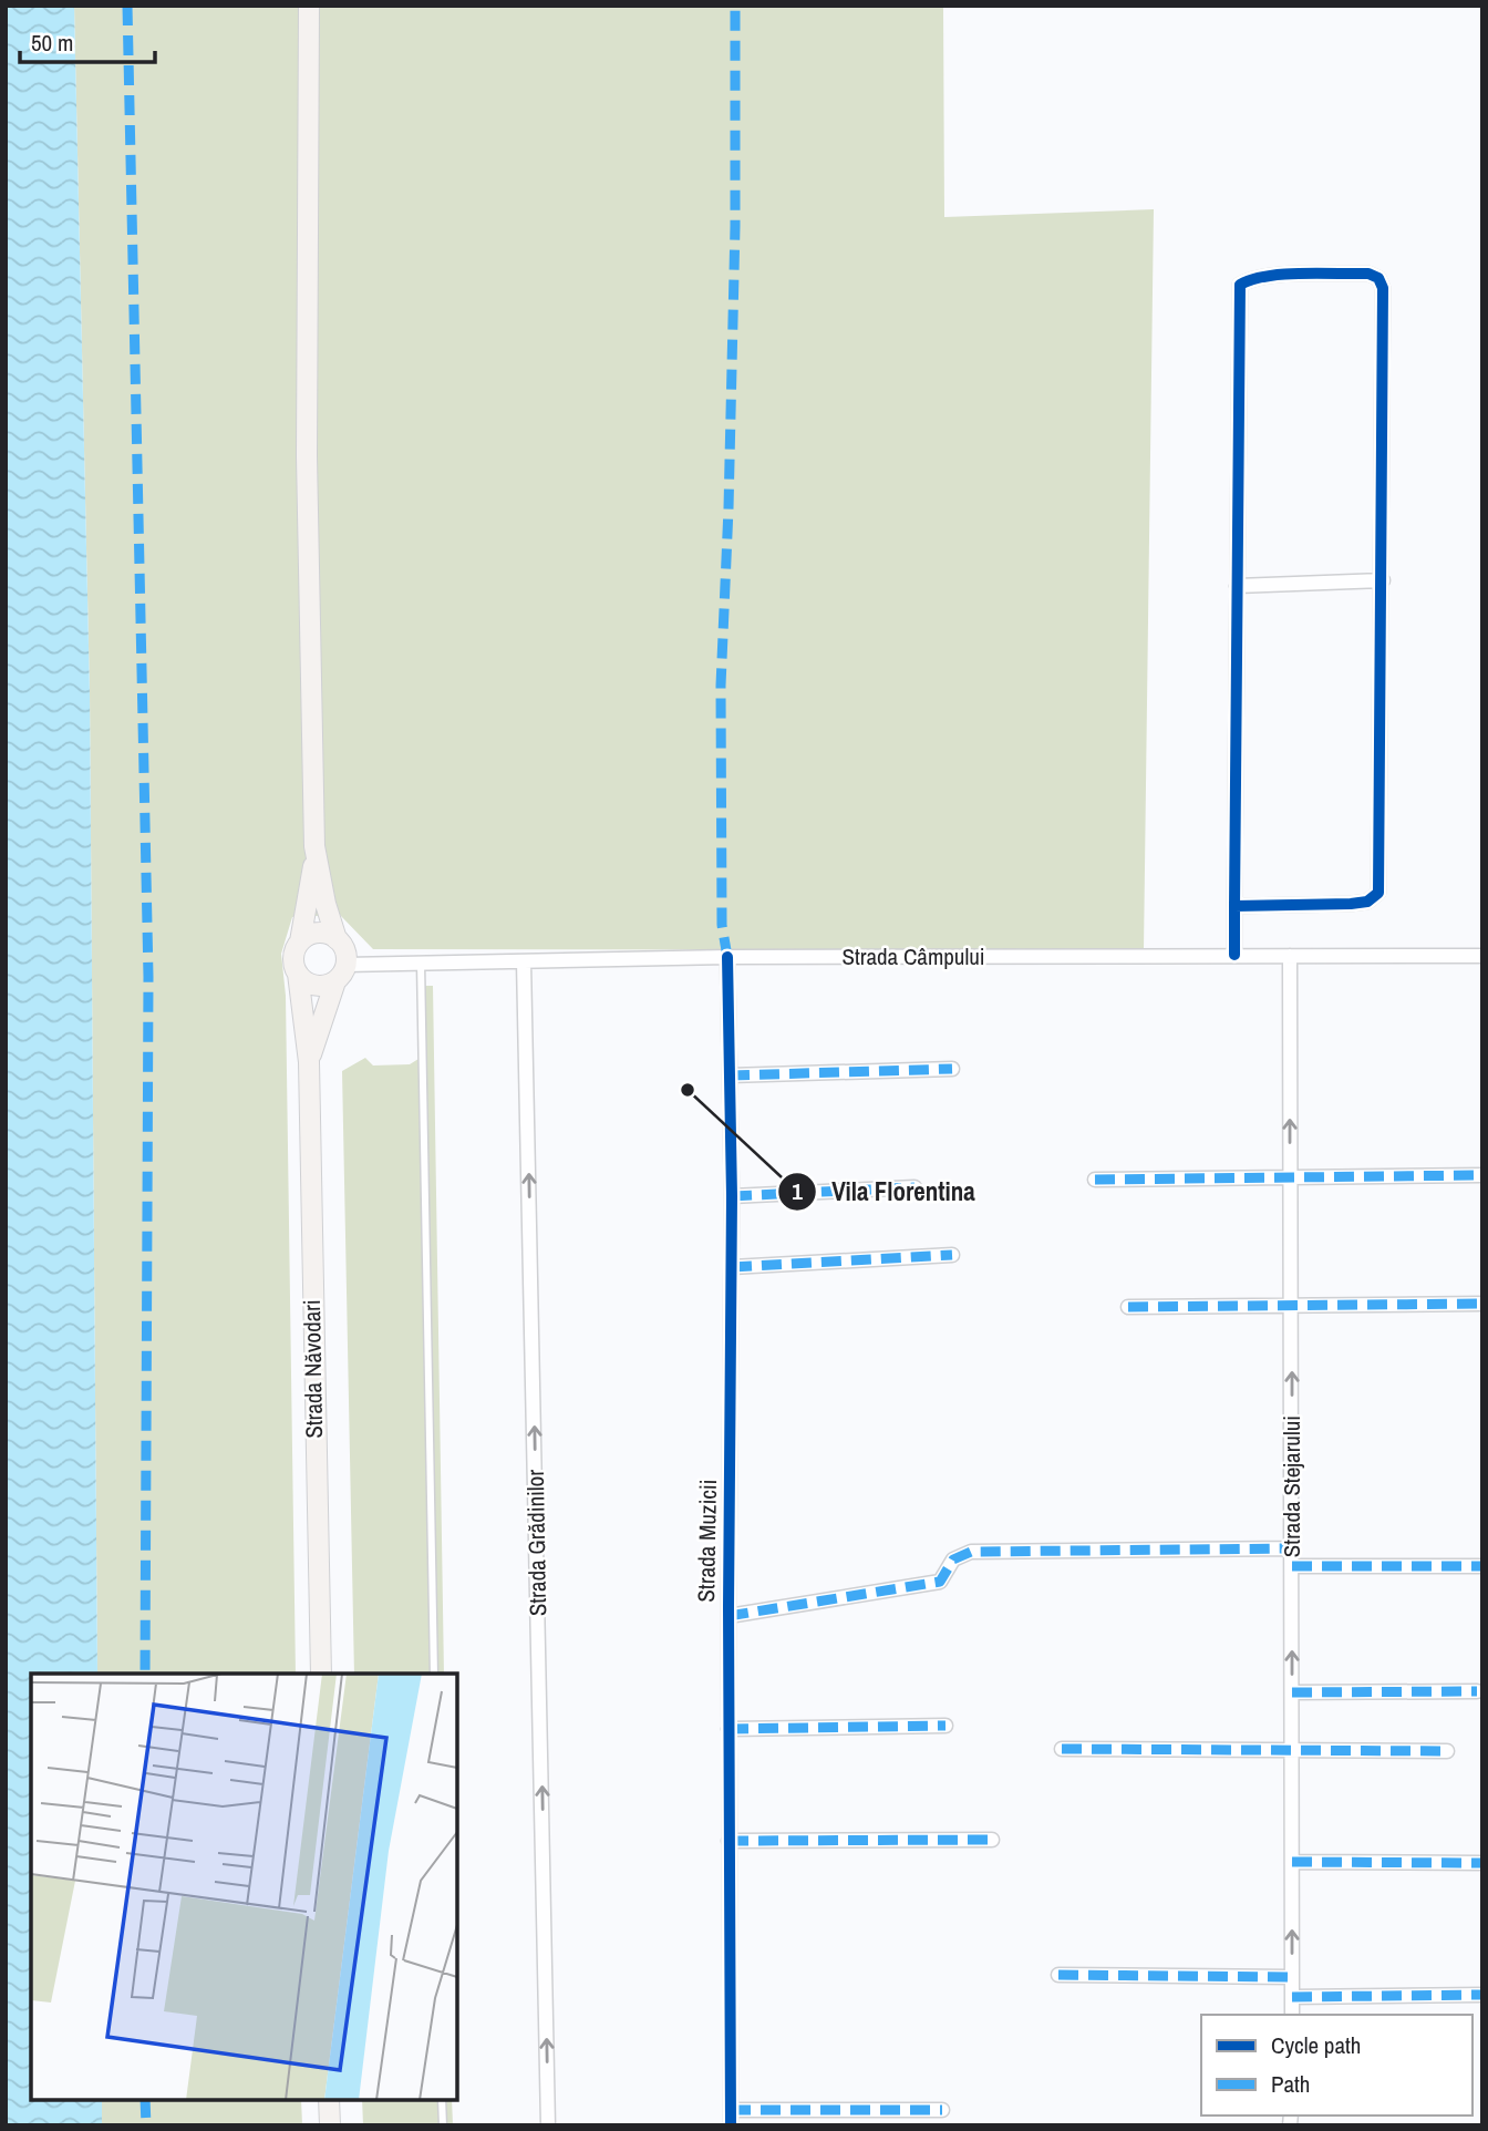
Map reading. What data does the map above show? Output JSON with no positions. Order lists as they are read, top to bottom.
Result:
{
  "streets": {
    "main road": ["Strada Năvodari"],
    "street": [
      "Strada Câmpului",
      "Strada Stejarului",
      "Strada Muzicii",
      "Strada Grădinilor"
    ]
  },
  "crossings": [
    ["Strada Câmpului", "Strada Năvodari"],
    ["Strada Câmpului", "Strada Stejarului"],
    ["Strada Câmpului", "Strada Muzicii"],
    ["Strada Câmpului", "Strada Grădinilor"]
  ],
  "one_way": ["Strada Stejarului", "Strada Grădinilor"],
  "places": ["Vila Florentina"],
  "legend": ["Cycle path", "Path"],
  "scale_bar": "50 m"
}
